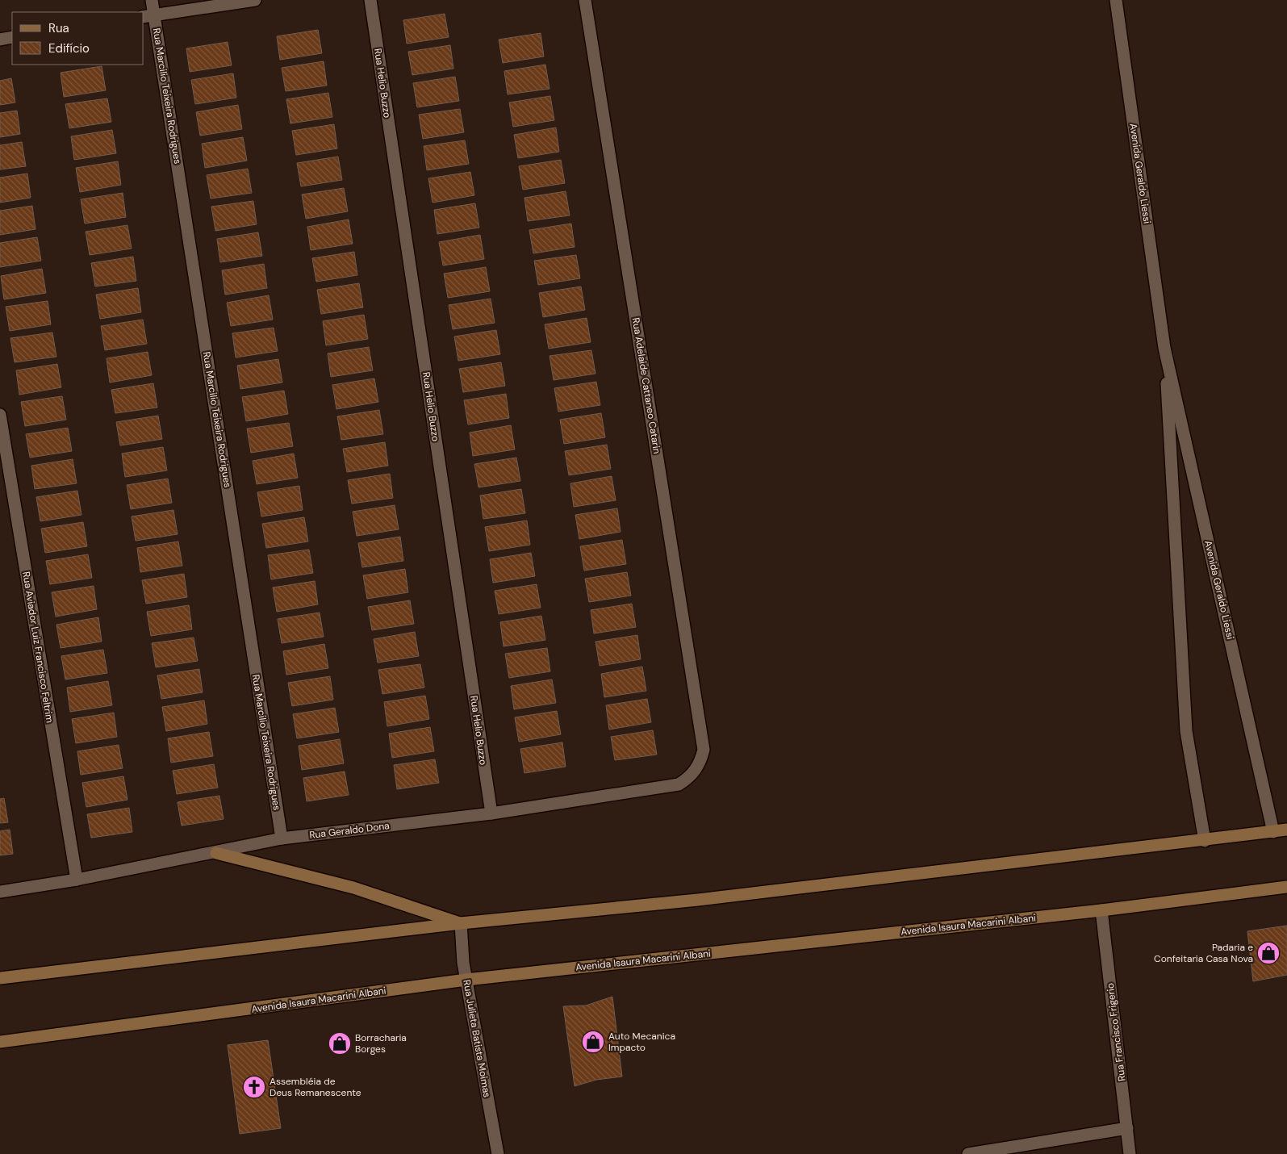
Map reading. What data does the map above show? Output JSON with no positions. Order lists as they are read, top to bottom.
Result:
{
  "streets": {
    "street": [
      "Rua Helio Buzzo",
      "Rua Marcilio Teixeira Rodrigues",
      "Avenida Geraldo Liessi",
      "Rua Adelaide Cattaneo Catarin",
      "Rua Aviador Luiz Francisco Feltrim",
      "Rua Geraldo Dona",
      "Avenida Isaura Macarini Albani",
      "Rua Francisco Frigerio",
      "Rua Julieta Batista Moimas"
    ]
  },
  "crossings": [
    ["Rua Helio Buzzo", "Rua Geraldo Dona"],
    ["Rua Marcilio Teixeira Rodrigues", "Rua Geraldo Dona"],
    ["Rua Adelaide Cattaneo Catarin", "Rua Geraldo Dona"],
    ["Rua Aviador Luiz Francisco Feltrim", "Rua Geraldo Dona"],
    ["Avenida Isaura Macarini Albani", "Rua Francisco Frigerio"],
    ["Avenida Isaura Macarini Albani", "Rua Julieta Batista Moimas"]
  ],
  "places": {
    "shop": ["Padaria e Confeitaria Casa Nova", "Auto Mecanica Impacto", "Borracharia Borges"],
    "church": ["Assembléia de Deus Remanescente"]
  },
  "legend": ["Rua", "Edifício"]
}
